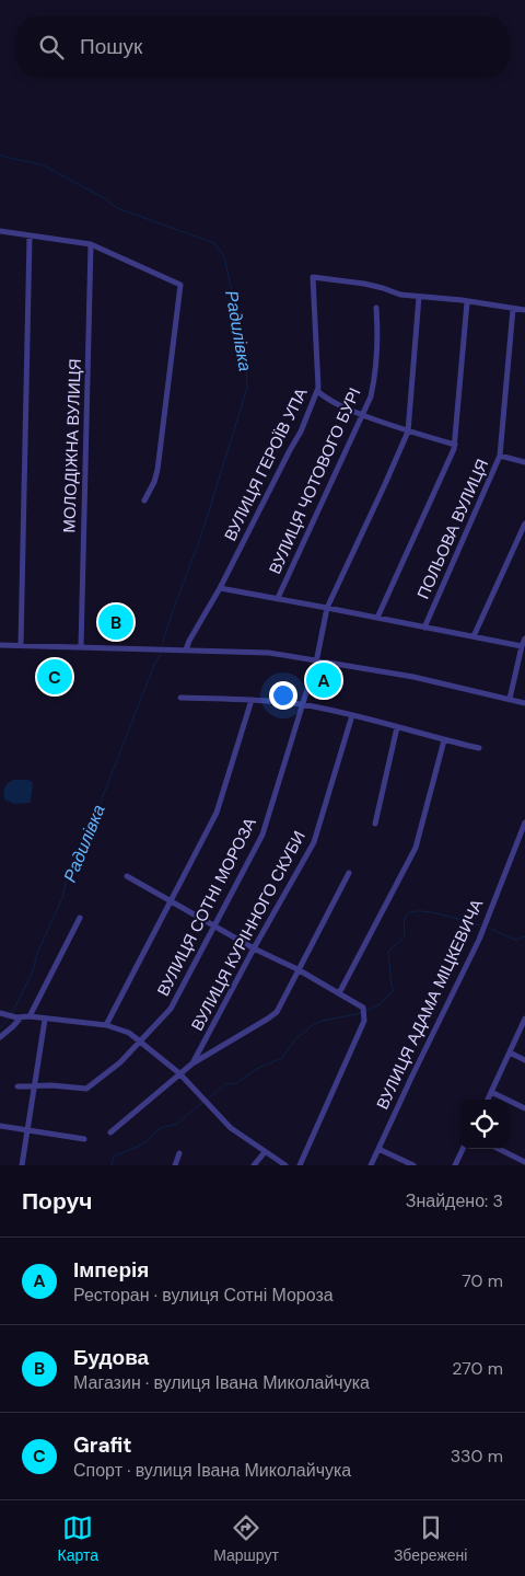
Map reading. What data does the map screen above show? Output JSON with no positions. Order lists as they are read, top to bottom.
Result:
{
  "streets": {
    "street": [
      "МОЛОДІЖНА ВУЛИЦЯ",
      "ВУЛИЦЯ ГЕРОЇВ УПА",
      "ВУЛИЦЯ ЧОТОВОГО БУРІ",
      "ПОЛЬОВА ВУЛИЦЯ",
      "ВУЛИЦЯ СОТНІ МОРОЗА",
      "ВУЛИЦЯ КУРІННОГО СКУБИ",
      "ВУЛИЦЯ АДАМА МІЦКЕВИЧА"
    ]
  },
  "crossings": [
    ["ВУЛИЦЯ ГЕРОЇВ УПА", "ВУЛИЦЯ СОТНІ МОРОЗА"]
  ],
  "water": ["Радилівка"],
  "page": {
    "search": "Пошук",
    "pins": ["B", "C", "A"],
    "heading": ["Поруч", "Знайдено: 3"],
    "list": [
      {
        "mark": "A",
        "name": "Імперія",
        "note": "Ресторан · вулиця Сотні Мороза",
        "value": "70 m"
      },
      {
        "mark": "B",
        "name": "Будова",
        "note": "Магазин · вулиця Івана Миколайчука",
        "value": "270 m"
      },
      {
        "mark": "C",
        "name": "Grafit",
        "note": "Спорт · вулиця Івана Миколайчука",
        "value": "330 m"
      }
    ],
    "nav": ["Карта", "Маршрут", "Збережені"]
  }
}
